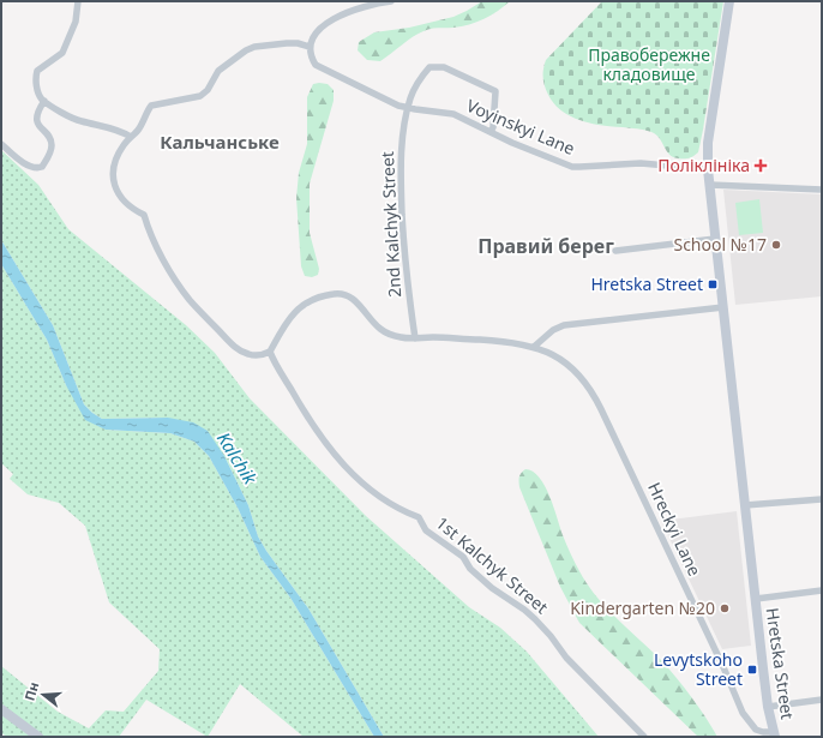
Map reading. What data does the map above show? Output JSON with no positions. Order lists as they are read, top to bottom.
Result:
{
  "streets": {
    "street": [
      "Voyinskyi Lane",
      "2nd Kalchyk Street",
      "Hreckyi Lane",
      "1st Kalchyk Street",
      "Hretska Street"
    ]
  },
  "crossings": [
    ["Voyinskyi Lane", "2nd Kalchyk Street"],
    ["Voyinskyi Lane", "Hretska Street"],
    ["2nd Kalchyk Street", "Hreckyi Lane"],
    ["Hreckyi Lane", "1st Kalchyk Street"],
    ["Hreckyi Lane", "Hretska Street"]
  ],
  "districts": ["Кальчанське", "Правий берег"],
  "water": ["Kalchik"],
  "parks": ["Правобережне кладовище"],
  "places": {
    "health": ["Поліклініка"],
    "other": ["School №17", "Kindergarten №20"],
    "transit": ["Hretska Street", "Levytskoho Street"]
  },
  "north": "left"
}
